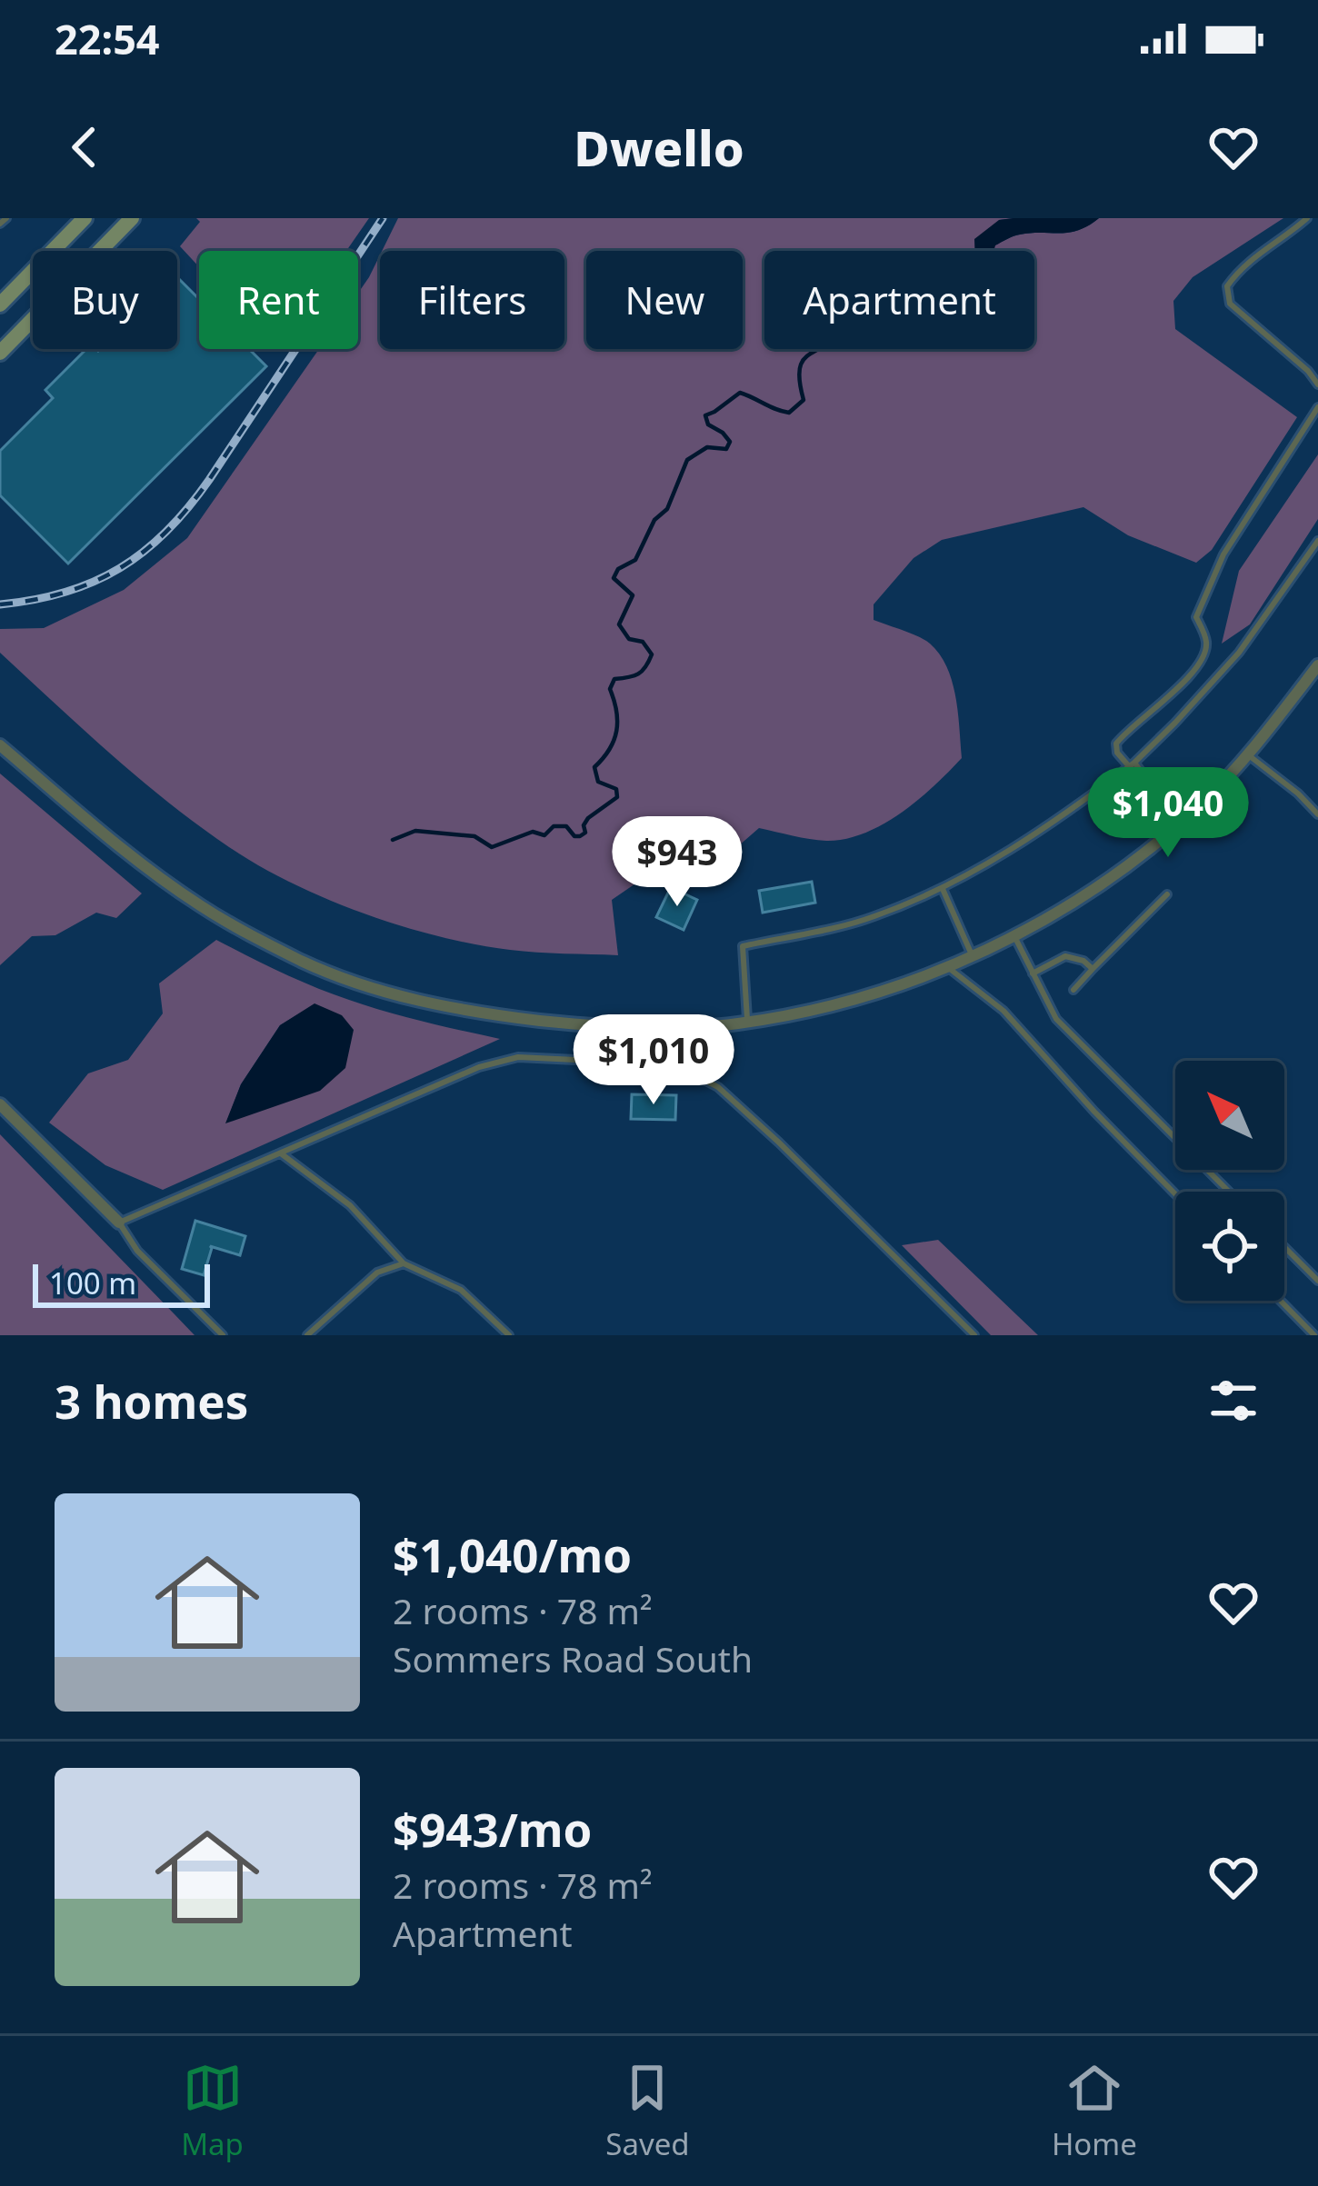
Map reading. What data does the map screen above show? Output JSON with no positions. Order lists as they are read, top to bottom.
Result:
{
  "scale_bar": "100 m",
  "north": "top left",
  "page": {
    "status": "22:54",
    "header": "Dwello",
    "chip": [
      "Buy",
      "Rent",
      "Filters",
      "New",
      "Apartment"
    ],
    "price": ["$1,040", "$943", "$1,010"],
    "scale": "100 m",
    "heading": "3 homes",
    "list": [
      {
        "name": "$1,040/mo",
        "note": "2 rooms · 78 m² · Sommers Road South"
      },
      {
        "name": "$943/mo",
        "note": "2 rooms · 78 m² · Apartment"
      }
    ],
    "tabs": ["Map", "Saved", "Home"]
  }
}
